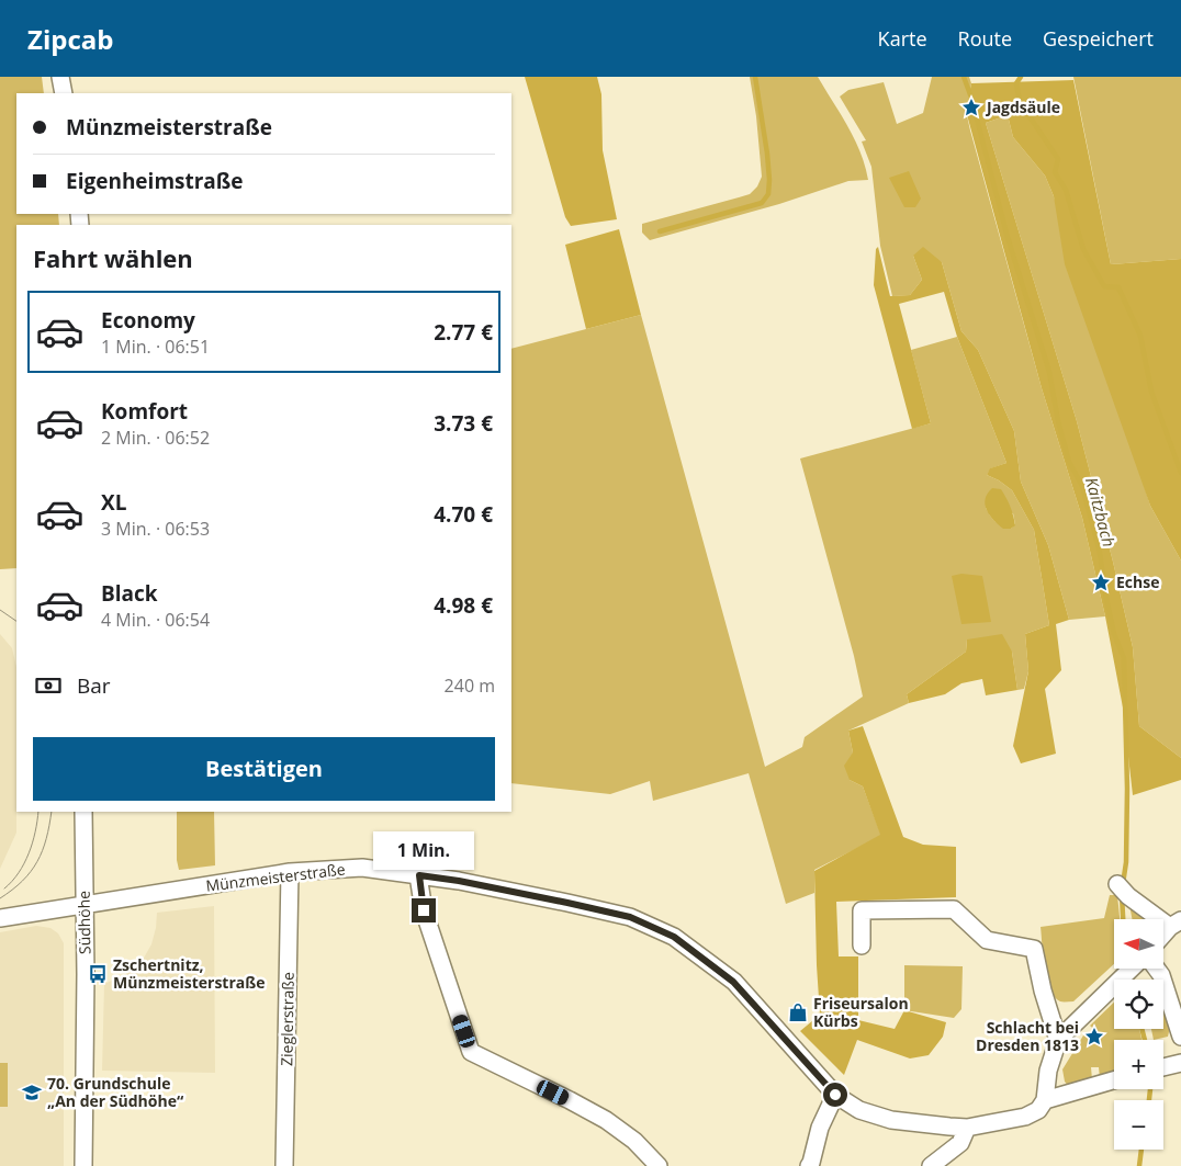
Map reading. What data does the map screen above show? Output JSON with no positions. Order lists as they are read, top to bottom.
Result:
{
  "streets": {
    "street": ["Münzmeisterstraße", "Südhöhe", "Zieglerstraße"]
  },
  "crossings": [
    ["Münzmeisterstraße", "Südhöhe"],
    ["Münzmeisterstraße", "Zieglerstraße"]
  ],
  "water": ["Kaitzbach"],
  "places": {
    "place": ["Jagdsäule", "Echse", "Schlacht bei Dresden 1813"],
    "bus stop": ["Zschertnitz, Münzmeisterstraße"],
    "shop": ["Friseursalon Kürbs"],
    "school or university": ["70. Grundschule „An der Südhöhe“"]
  },
  "north": "left",
  "page": {
    "header": "Zipcab",
    "nav": ["Karte", "Route", "Gespeichert"],
    "banner": ["Münzmeisterstraße", "Eigenheimstraße"],
    "heading": "Fahrt wählen",
    "list": [
      {
        "name": "Economy",
        "note": "1 Min. · 06:51",
        "value": "2.77 €"
      },
      {
        "name": "Komfort",
        "note": "2 Min. · 06:52",
        "value": "3.73 €"
      },
      {
        "name": "XL",
        "note": "3 Min. · 06:53",
        "value": "4.70 €"
      },
      {
        "name": "Black",
        "note": "4 Min. · 06:54",
        "value": "4.98 €"
      }
    ],
    "pay": ["Bar", "240 m"],
    "buttons": "Bestätigen",
    "bubble": "1 Min.",
    "map_buttons": ["+", "−"]
  }
}
